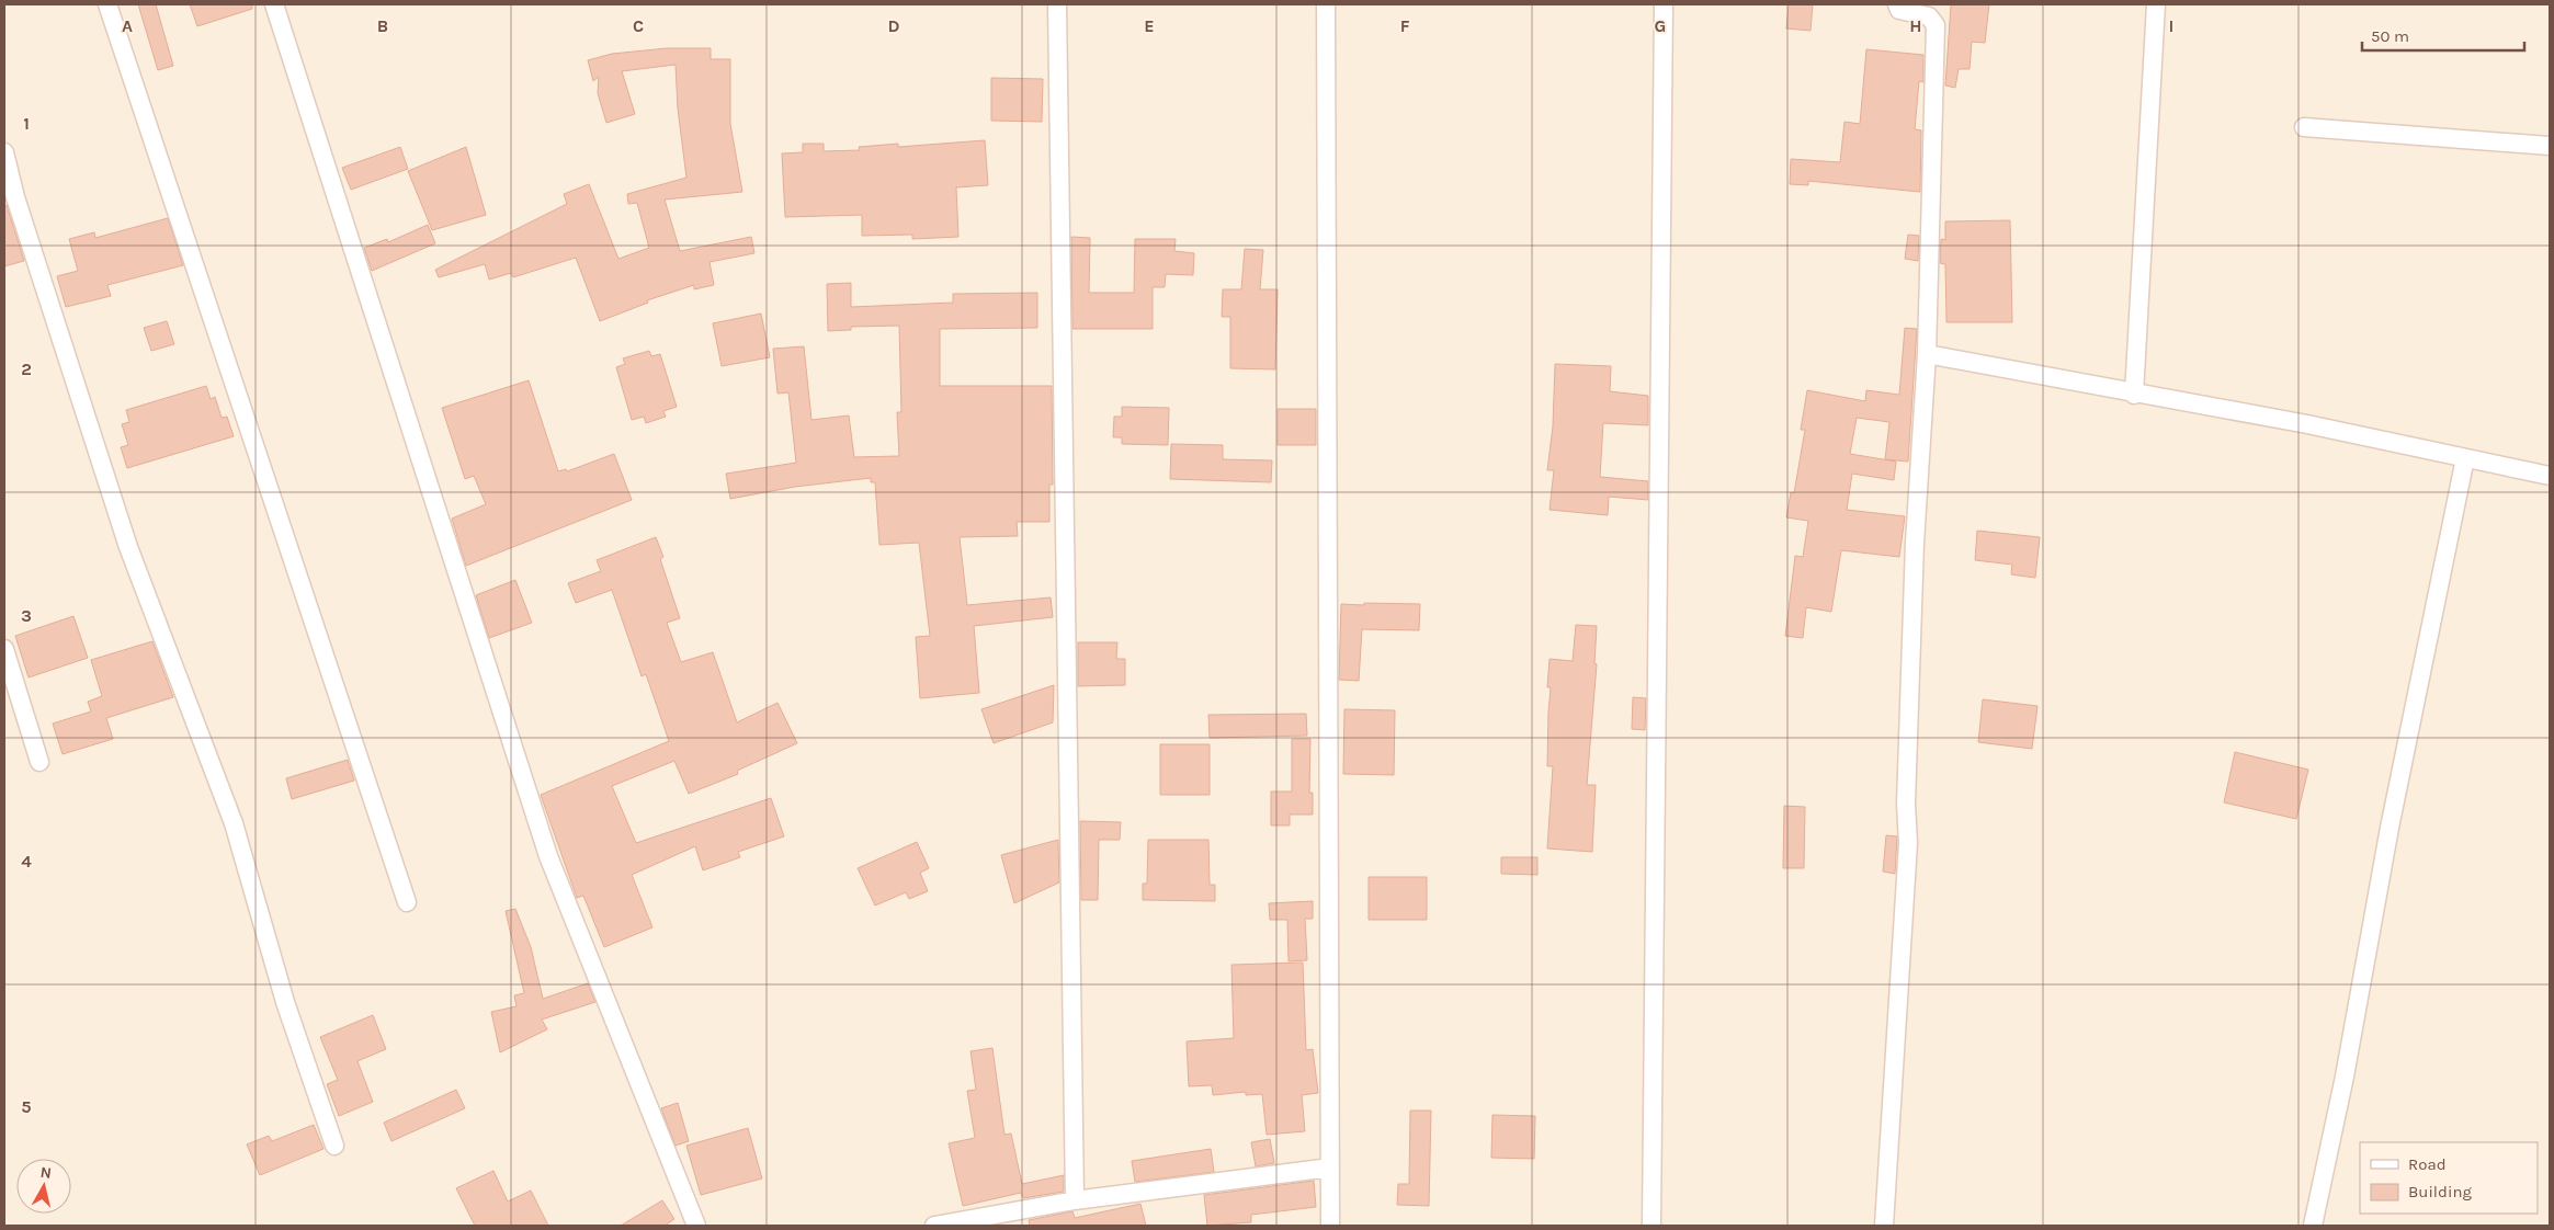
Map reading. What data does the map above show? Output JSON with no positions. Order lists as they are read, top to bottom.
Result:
{
  "legend": ["Road", "Building"],
  "scale_bar": "50 m",
  "north": "top",
  "grid": {
    "columns": [
      "A",
      "B",
      "C",
      "D",
      "E",
      "F",
      "G",
      "H",
      "I"
    ],
    "rows": [
      "1",
      "2",
      "3",
      "4",
      "5"
    ]
  }
}
